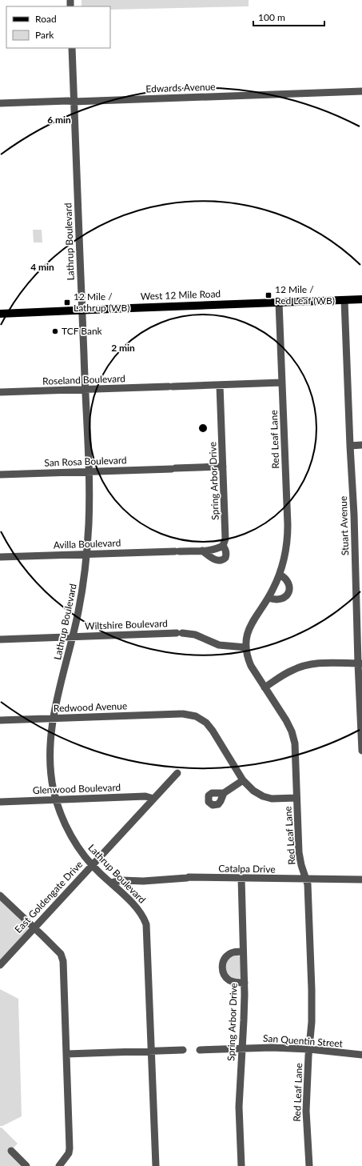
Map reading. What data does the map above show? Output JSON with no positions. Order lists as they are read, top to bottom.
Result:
{
  "streets": {
    "main road": ["West 12 Mile Road"],
    "street": [
      "Edwards Avenue",
      "Lathrup Boulevard",
      "Roseland Boulevard",
      "Red Leaf Lane",
      "San Rosa Boulevard",
      "Spring Arbor Drive",
      "Stuart Avenue",
      "Avilla Boulevard",
      "Wiltshire Boulevard",
      "Redwood Avenue",
      "Glenwood Boulevard",
      "Catalpa Drive",
      "East Goldengate Drive",
      "San Quentin Street"
    ]
  },
  "crossings": [
    ["Edwards Avenue", "Lathrup Boulevard"],
    ["Lathrup Boulevard", "West 12 Mile Road"],
    ["Lathrup Boulevard", "Roseland Boulevard"],
    ["Lathrup Boulevard", "San Rosa Boulevard"],
    ["Lathrup Boulevard", "Avilla Boulevard"],
    ["Lathrup Boulevard", "Wiltshire Boulevard"],
    ["Lathrup Boulevard", "Redwood Avenue"],
    ["Lathrup Boulevard", "Glenwood Boulevard"],
    ["Lathrup Boulevard", "Catalpa Drive"],
    ["Lathrup Boulevard", "East Goldengate Drive"],
    ["West 12 Mile Road", "Red Leaf Lane"],
    ["West 12 Mile Road", "Stuart Avenue"],
    ["Roseland Boulevard", "Red Leaf Lane"],
    ["Roseland Boulevard", "Spring Arbor Drive"],
    ["Red Leaf Lane", "Wiltshire Boulevard"],
    ["Red Leaf Lane", "Redwood Avenue"],
    ["Red Leaf Lane", "Catalpa Drive"],
    ["Red Leaf Lane", "San Quentin Street"],
    ["San Rosa Boulevard", "Spring Arbor Drive"],
    ["Spring Arbor Drive", "Avilla Boulevard"],
    ["Spring Arbor Drive", "Catalpa Drive"],
    ["Spring Arbor Drive", "San Quentin Street"],
    ["Glenwood Boulevard", "East Goldengate Drive"]
  ],
  "places": {
    "transit": ["12 Mile / Red Leaf (WB)", "12 Mile / Lathrup (WB)"],
    "other": ["TCF Bank"]
  },
  "legend": ["Road", "Park"],
  "scale_bar": "100 m",
  "rings": ["6 min", "4 min", "2 min"]
}
